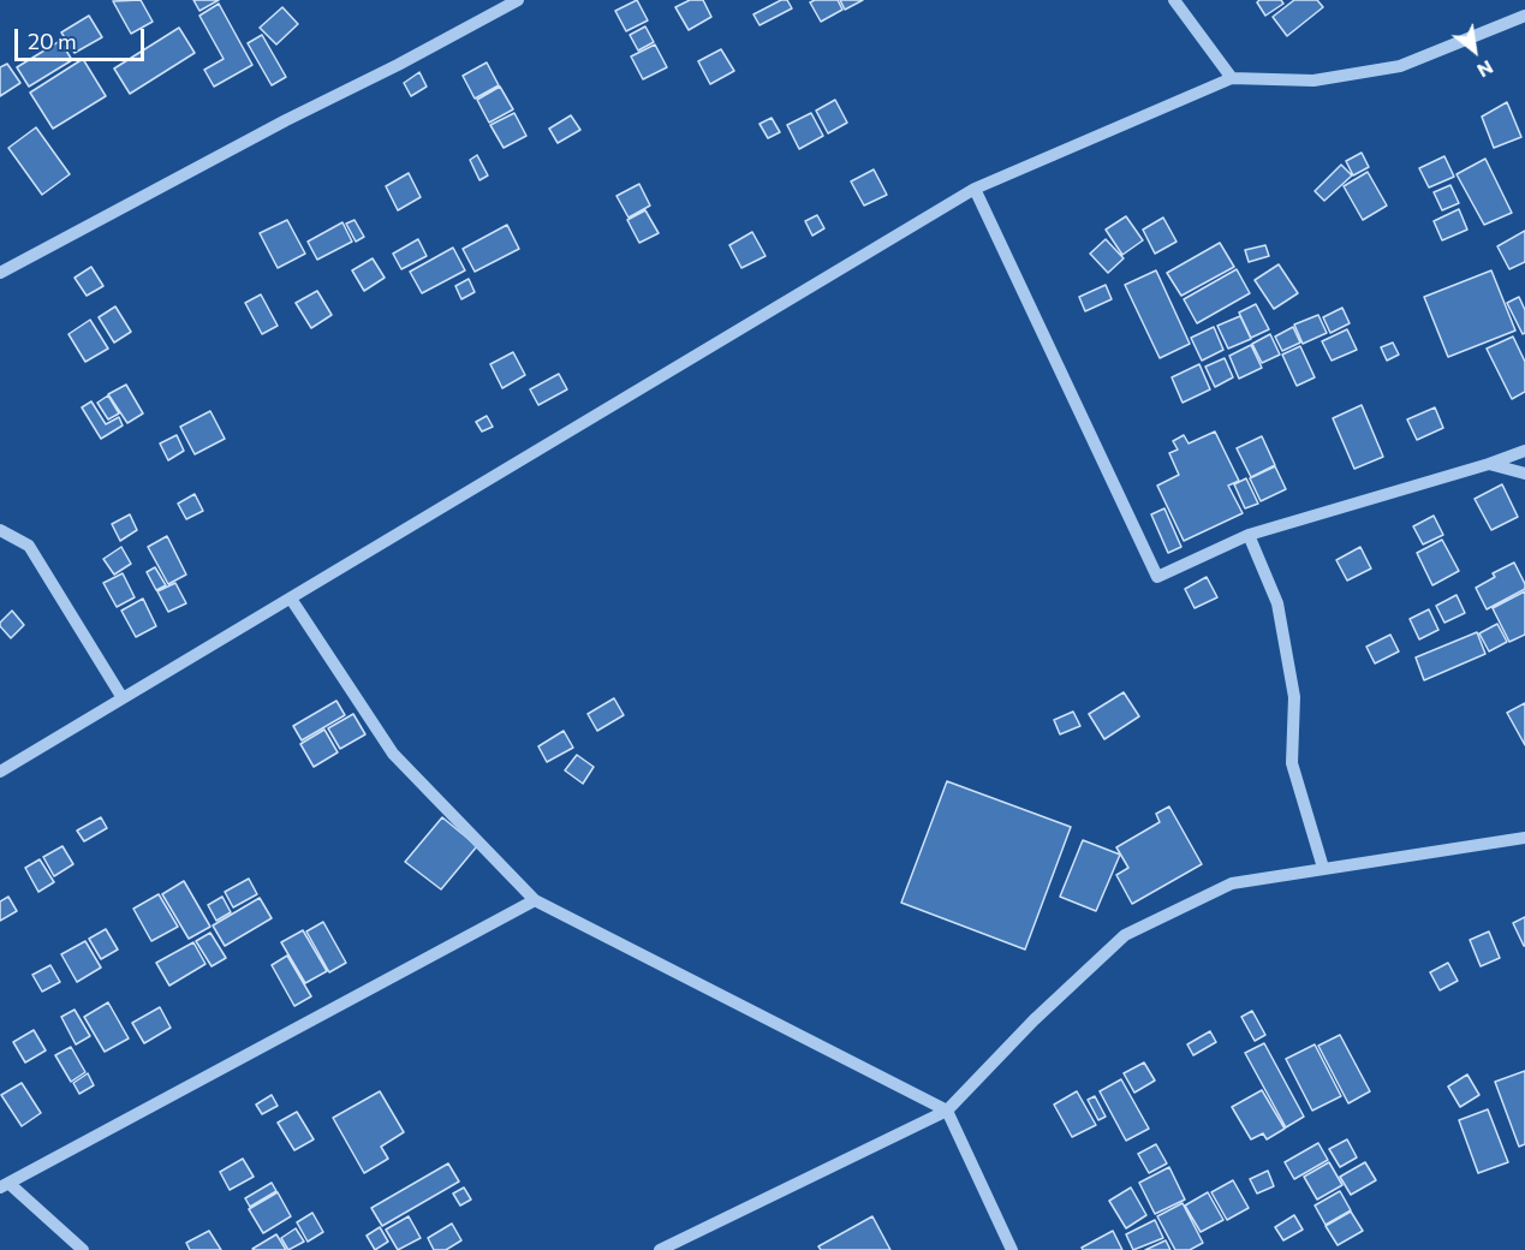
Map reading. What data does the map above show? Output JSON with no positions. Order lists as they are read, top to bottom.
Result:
{
  "scale_bar": "20 m",
  "north": "bottom right"
}
